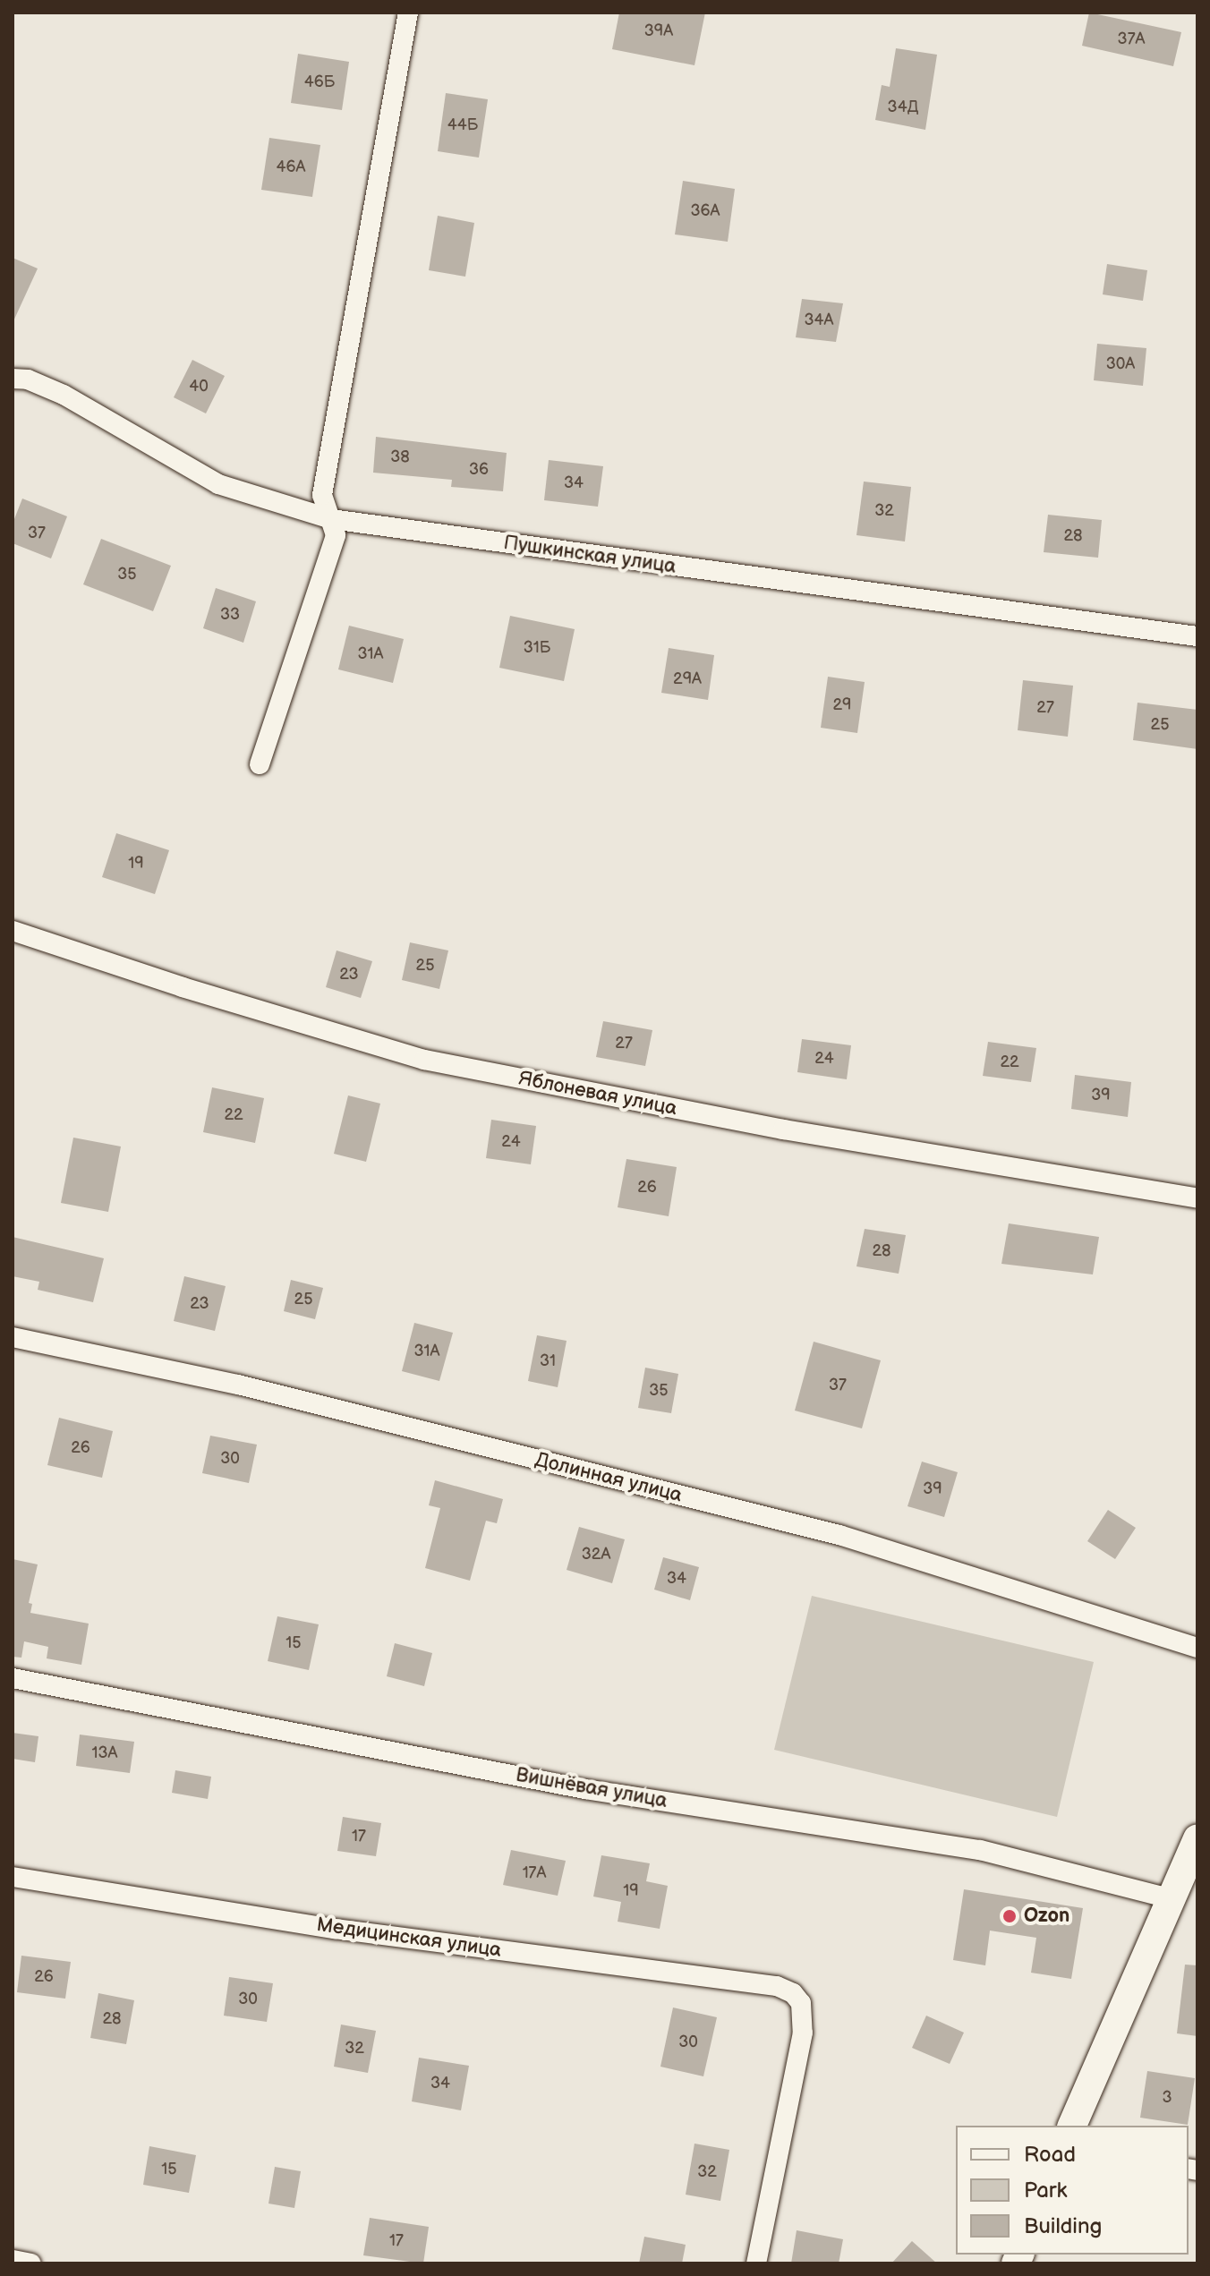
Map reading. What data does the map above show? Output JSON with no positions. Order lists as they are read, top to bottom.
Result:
{
  "streets": {
    "street": [
      "Пушкинская улица",
      "Яблоневая улица",
      "Долинная улица",
      "Вишнёвая улица",
      "Медицинская улица"
    ]
  },
  "places": ["Ozon"],
  "house_numbers": [
    "39А",
    "37А",
    "46Б",
    "34Д",
    "44Б",
    "46А",
    "36А",
    "34А",
    "30А",
    "40",
    "38",
    "36",
    "34",
    "32",
    "37",
    "28",
    "35",
    "33",
    "31Б",
    "31А",
    "29А",
    "29",
    "27",
    "25",
    "19",
    "25",
    "23",
    "27",
    "24",
    "22",
    "39",
    "22",
    "24",
    "26",
    "28",
    "25",
    "23",
    "31А",
    "31",
    "37",
    "35",
    "26",
    "30",
    "39",
    "32А",
    "34",
    "15",
    "13А",
    "17",
    "17А",
    "19",
    "26",
    "30",
    "28",
    "30",
    "32",
    "34",
    "3",
    "15",
    "32",
    "17"
  ],
  "legend": ["Road", "Park", "Building"]
}
